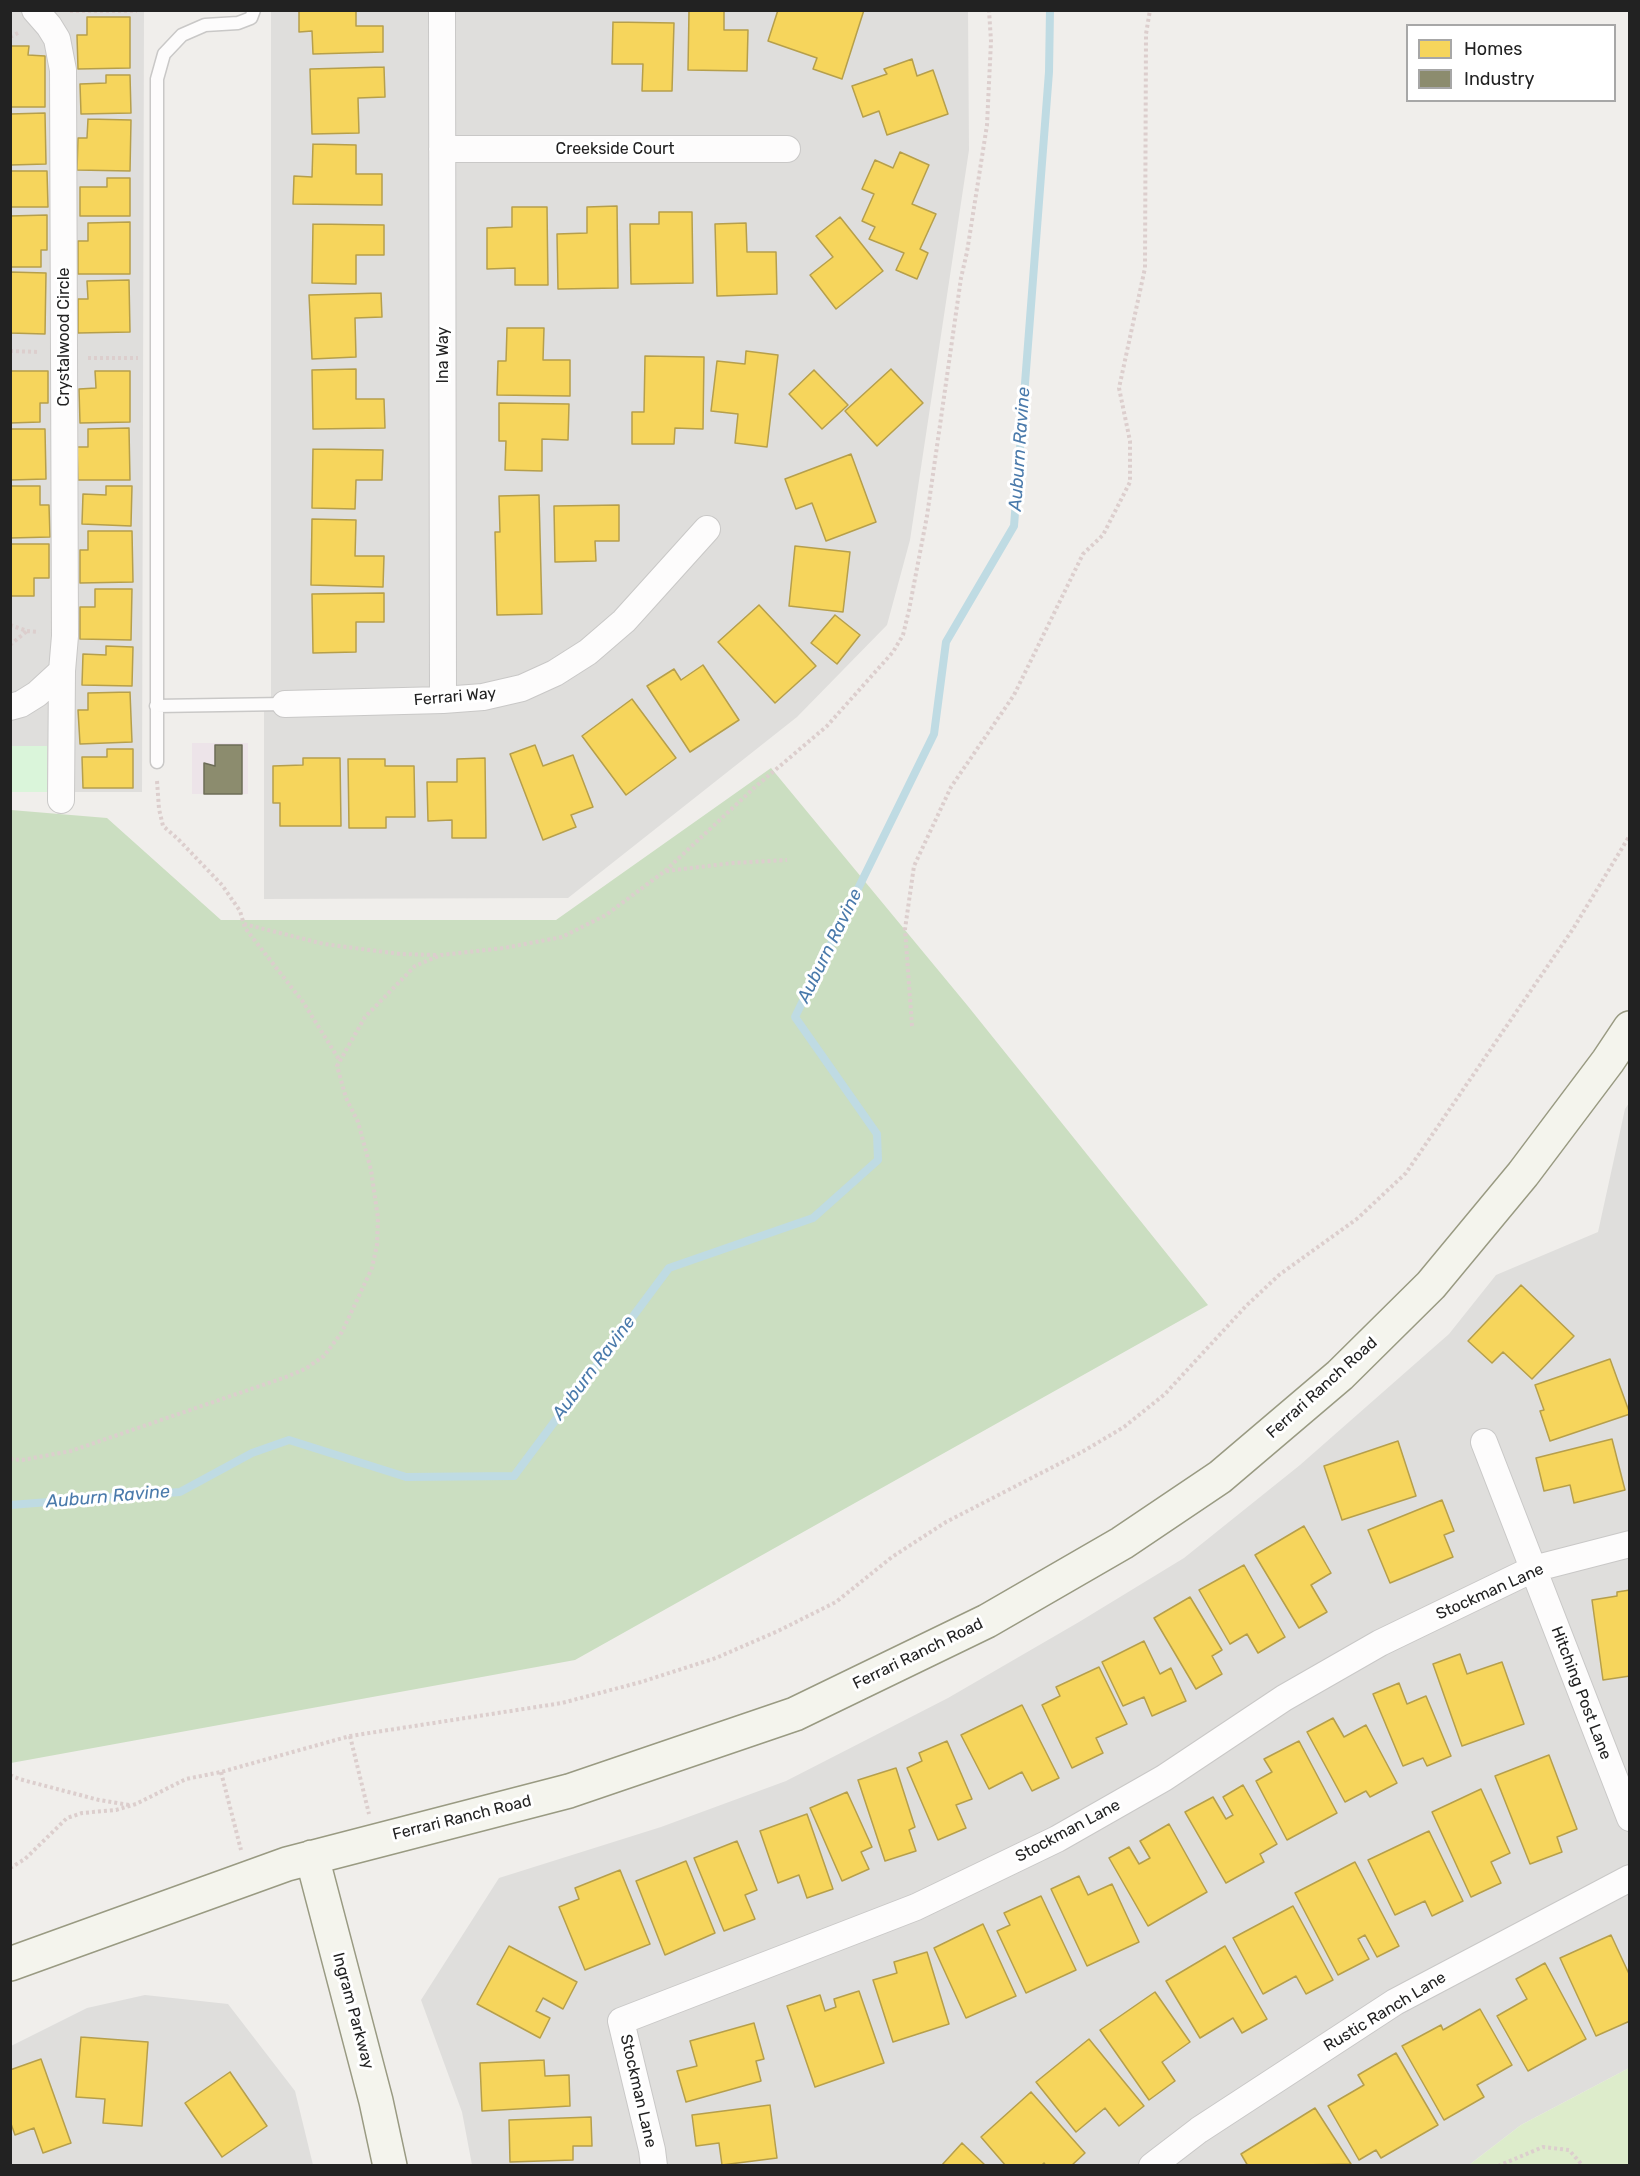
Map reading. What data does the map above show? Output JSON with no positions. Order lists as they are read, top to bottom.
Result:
{
  "streets": {
    "main road": ["Ferrari Ranch Road", "Ingram Parkway"],
    "street": [
      "Creekside Court",
      "Crystalwood Circle",
      "Ina Way",
      "Ferrari Way",
      "Stockman Lane",
      "Hitching Post Lane",
      "Rustic Ranch Lane"
    ]
  },
  "crossings": [
    ["Creekside Court", "Ina Way"],
    ["Ina Way", "Ferrari Way"],
    ["Ferrari Ranch Road", "Ingram Parkway"],
    ["Stockman Lane", "Hitching Post Lane"]
  ],
  "water": ["Auburn Ravine"],
  "legend": ["Homes", "Industry"]
}
